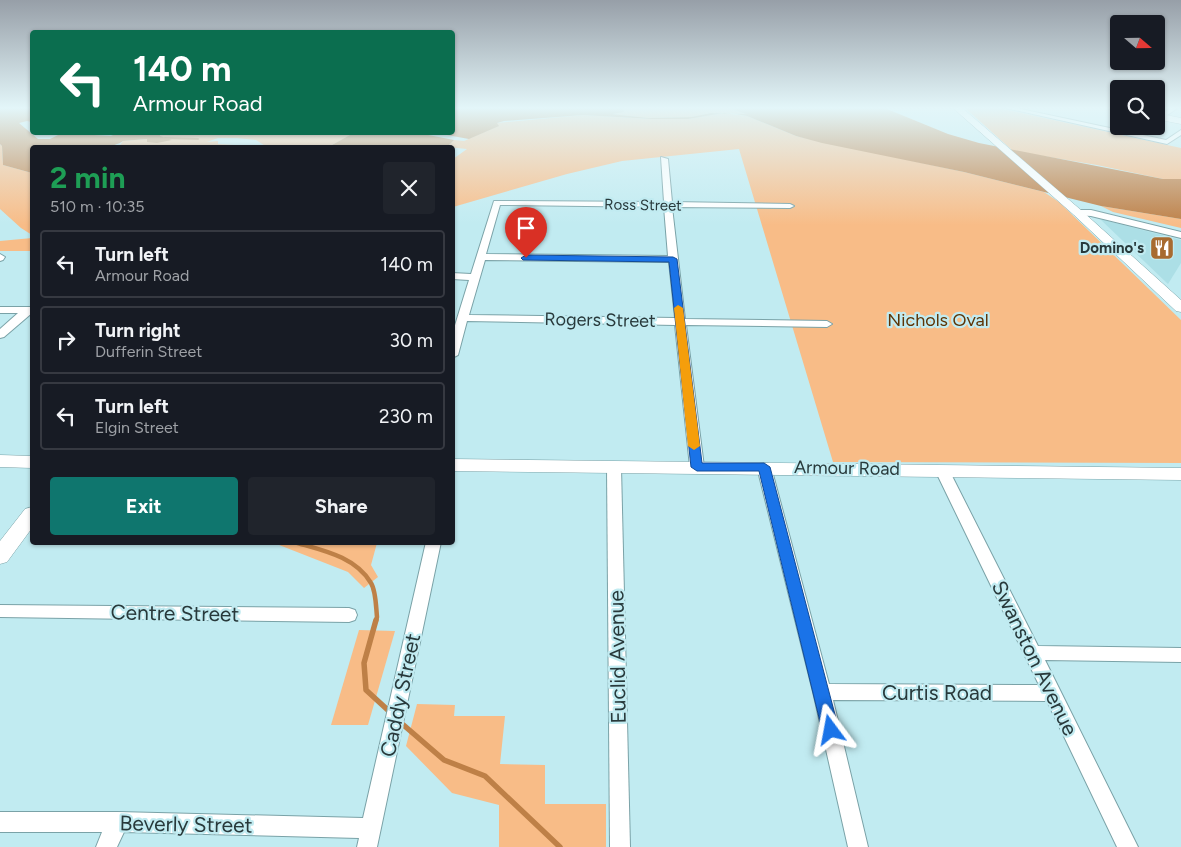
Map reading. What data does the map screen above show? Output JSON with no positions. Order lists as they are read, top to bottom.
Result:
{
  "streets": {
    "main road": ["Armour Road"],
    "street": [
      "Ross Street",
      "Rogers Street",
      "Centre Street",
      "Euclid Avenue",
      "Swanston Avenue",
      "Curtis Road",
      "Caddy Street",
      "Beverly Street"
    ]
  },
  "crossings": [
    ["Armour Road", "Euclid Avenue"],
    ["Armour Road", "Swanston Avenue"],
    ["Swanston Avenue", "Curtis Road"],
    ["Caddy Street", "Beverly Street"]
  ],
  "parks": ["Nichols Oval"],
  "places": {
    "restaurant": ["Domino's"]
  },
  "north": "right",
  "page": {
    "turn": ["140 m", "Armour Road"],
    "heading": ["2 min", "510 m · 10:35"],
    "list": [
      {
        "name": "Turn left",
        "note": "Armour Road",
        "value": "140 m"
      },
      {
        "name": "Turn right",
        "note": "Dufferin Street",
        "value": "30 m"
      },
      {
        "name": "Turn left",
        "note": "Elgin Street",
        "value": "230 m"
      }
    ],
    "buttons": ["Exit", "Share"]
  }
}
